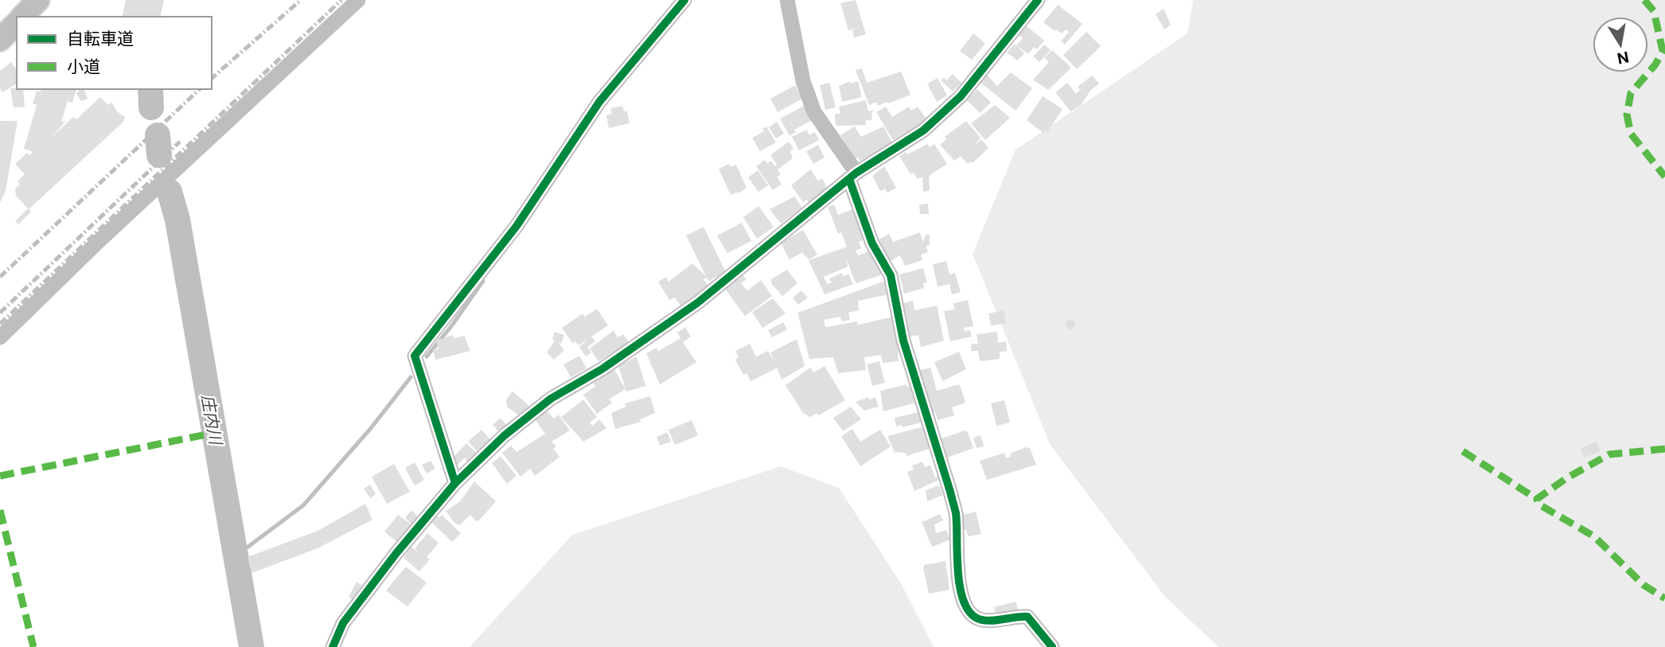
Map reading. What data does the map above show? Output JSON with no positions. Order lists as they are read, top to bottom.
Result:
{
  "water": ["庄内川"],
  "legend": ["自転車道", "小道"],
  "north": "bottom"
}
